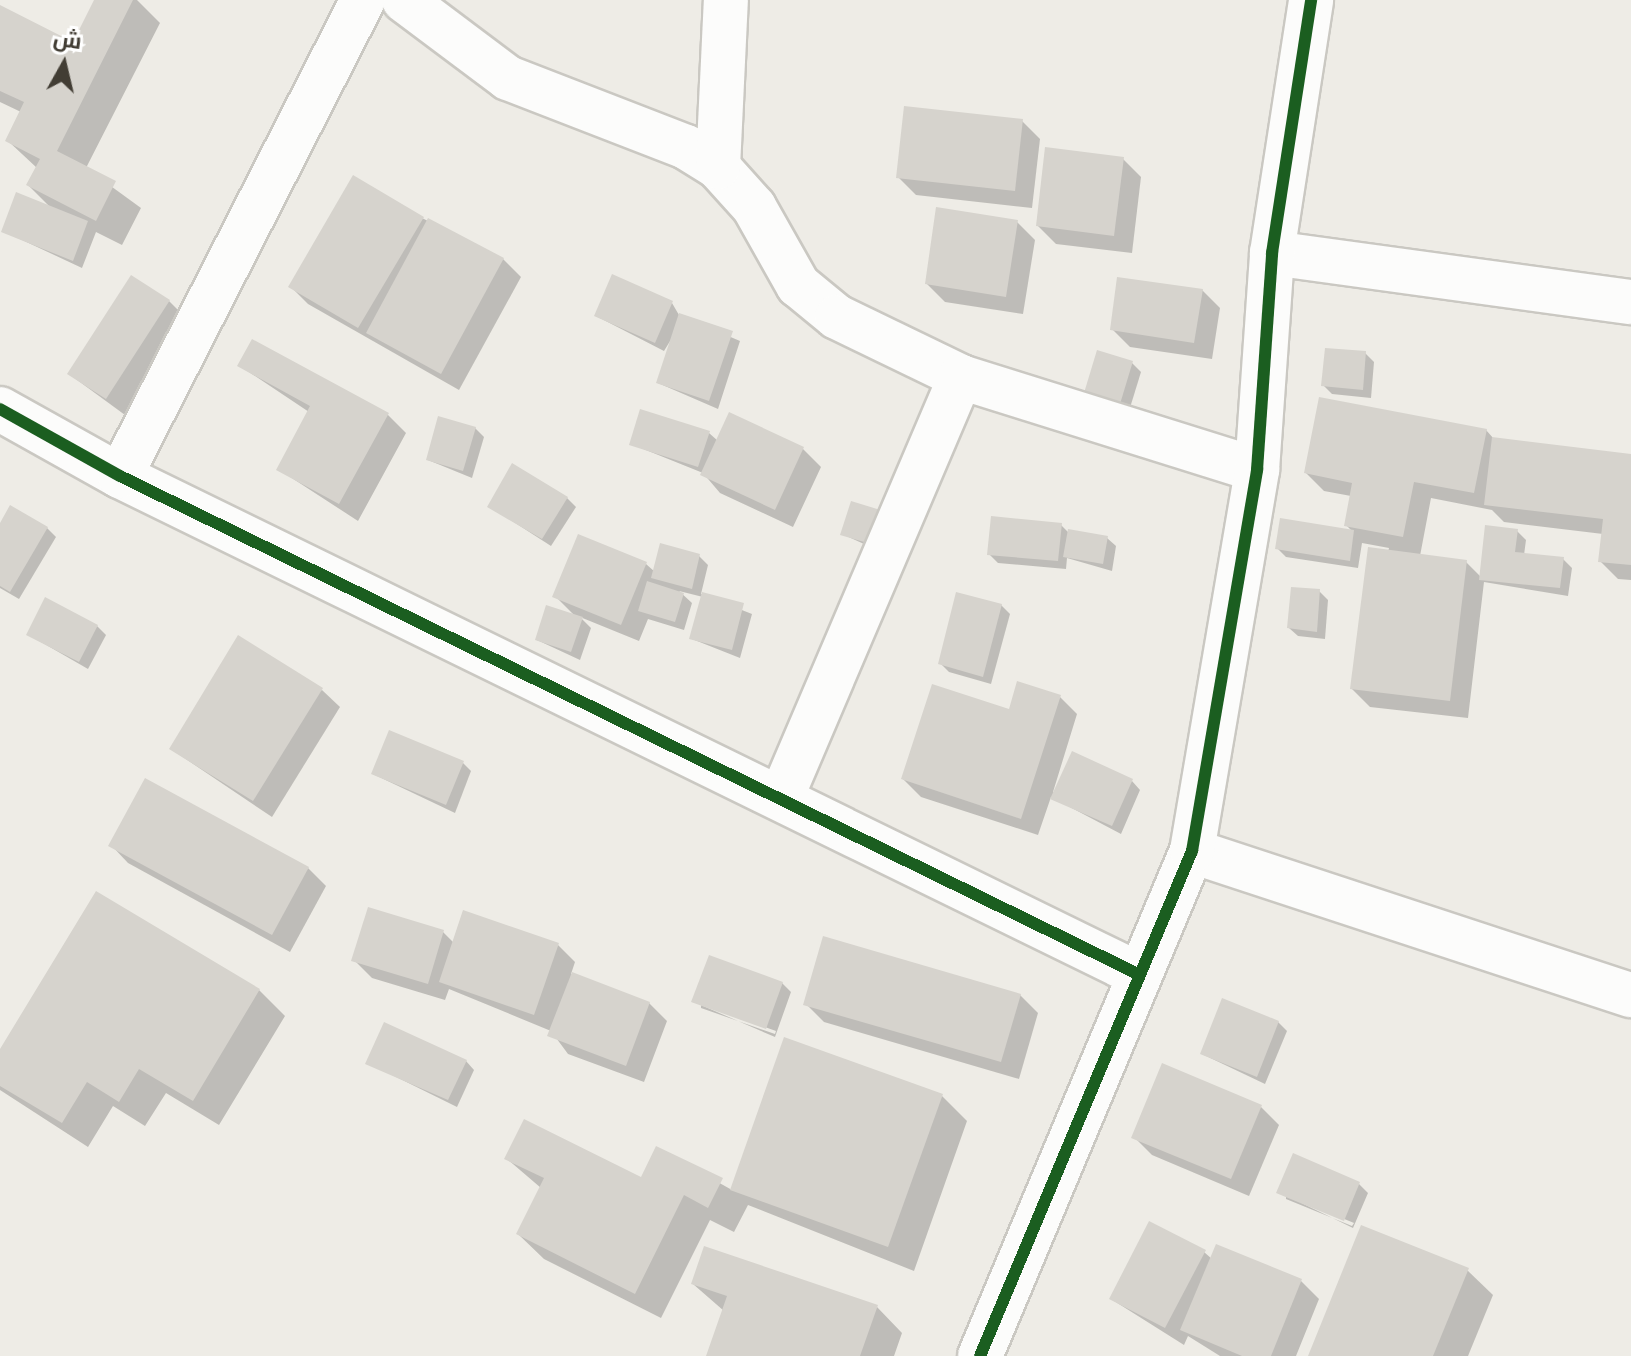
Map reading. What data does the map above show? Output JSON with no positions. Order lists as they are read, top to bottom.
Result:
{
  "north": "top"
}
